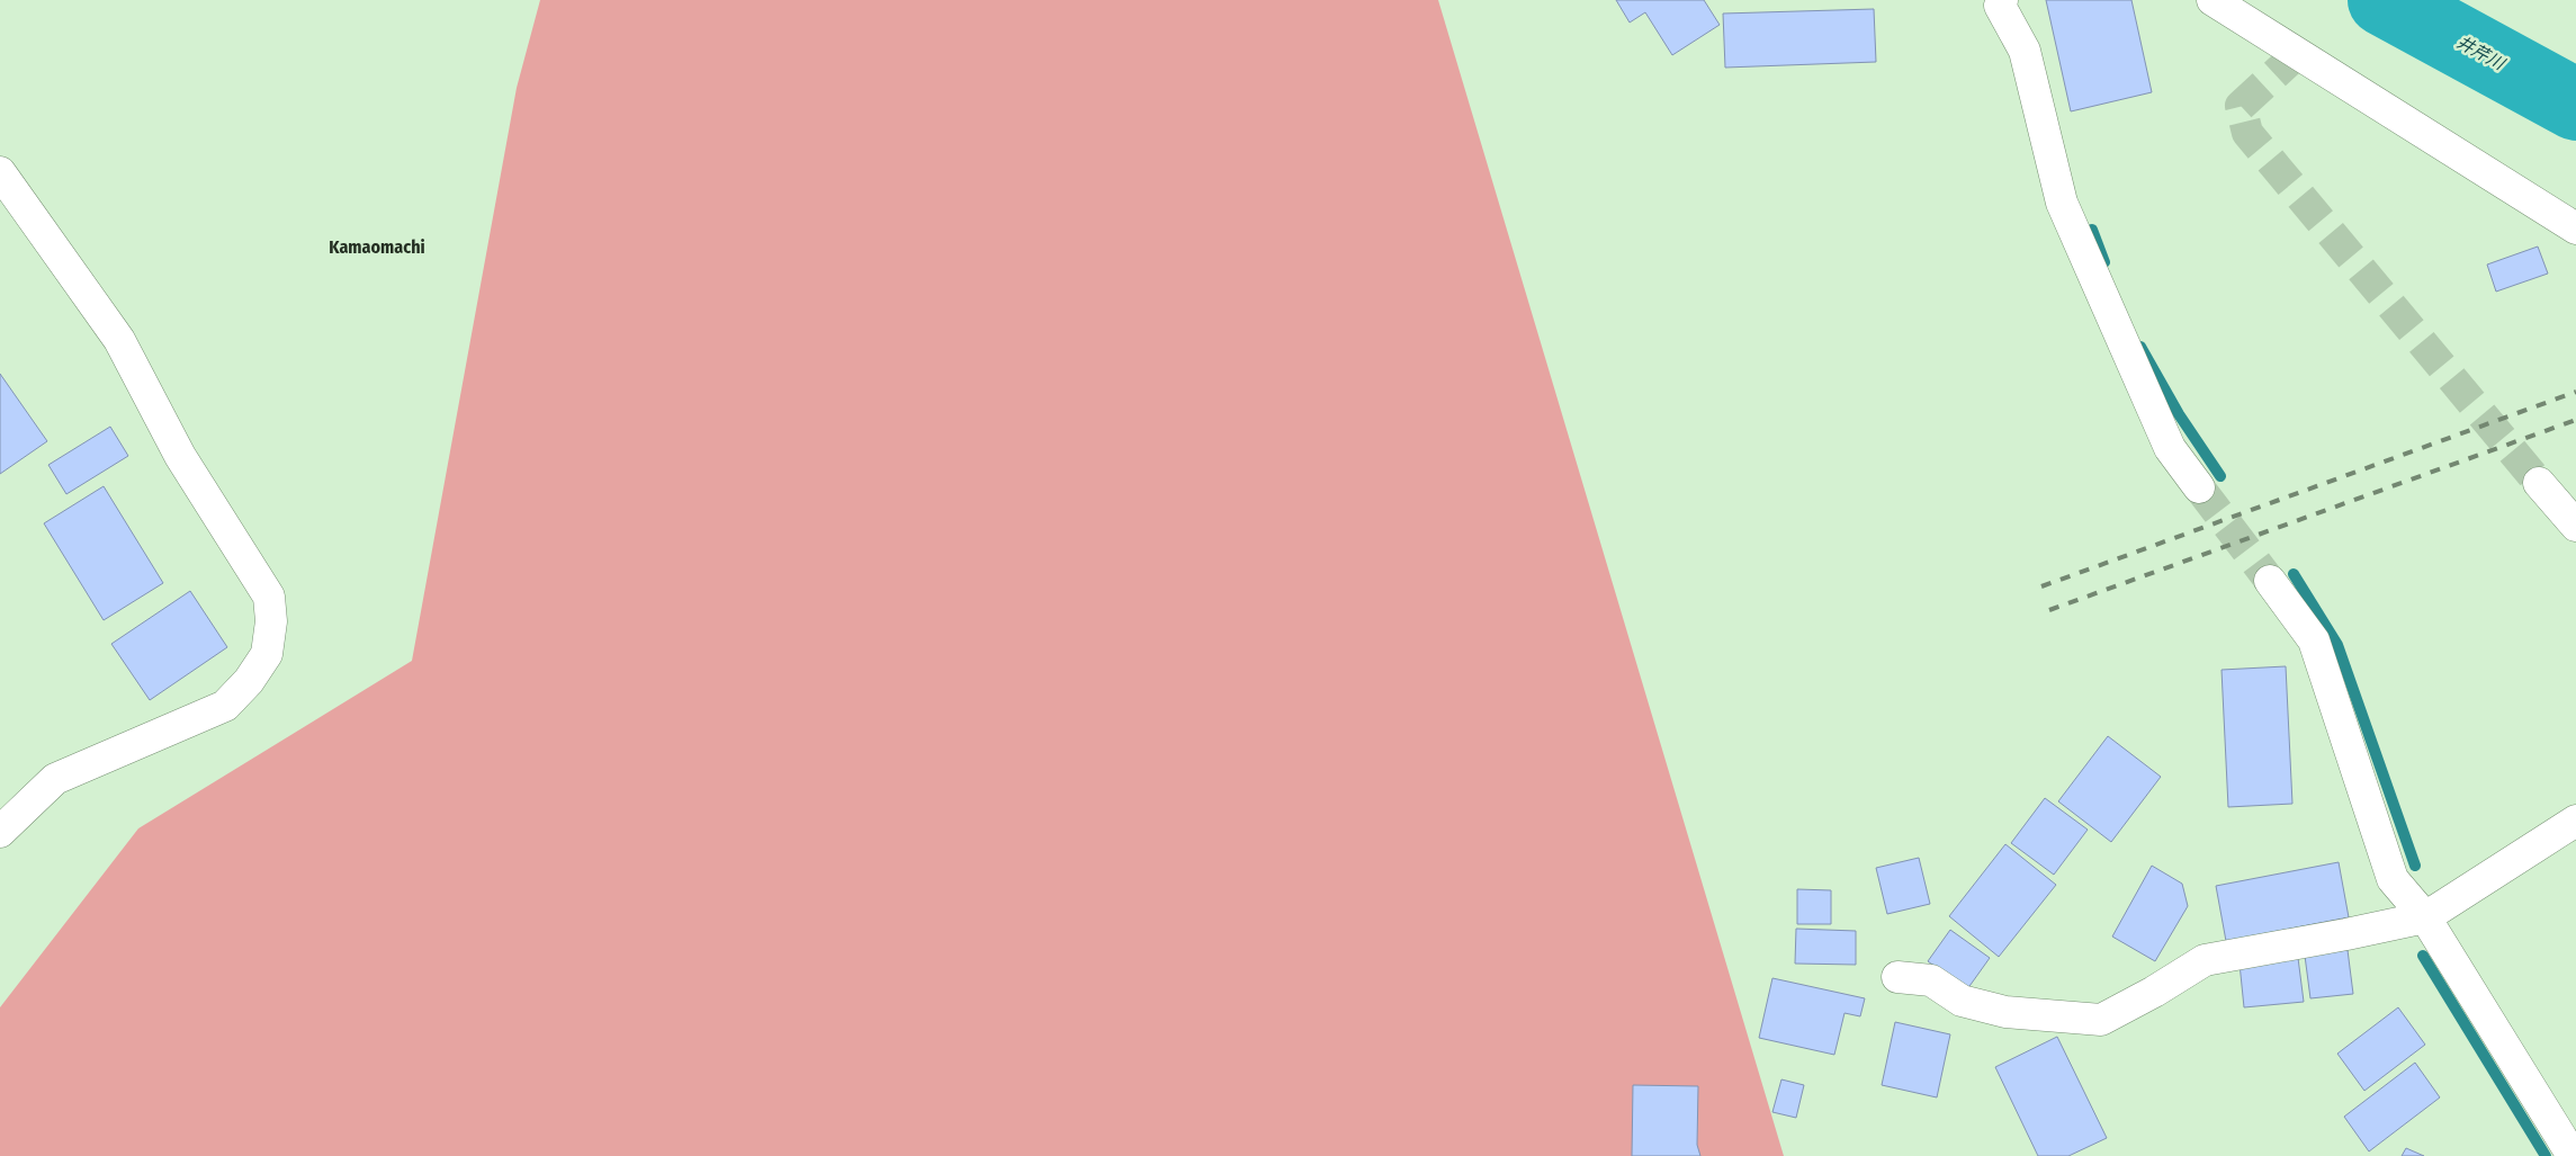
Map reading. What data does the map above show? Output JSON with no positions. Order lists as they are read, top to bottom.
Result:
{
  "districts": ["Kamaomachi"],
  "water": ["井芹川"]
}
